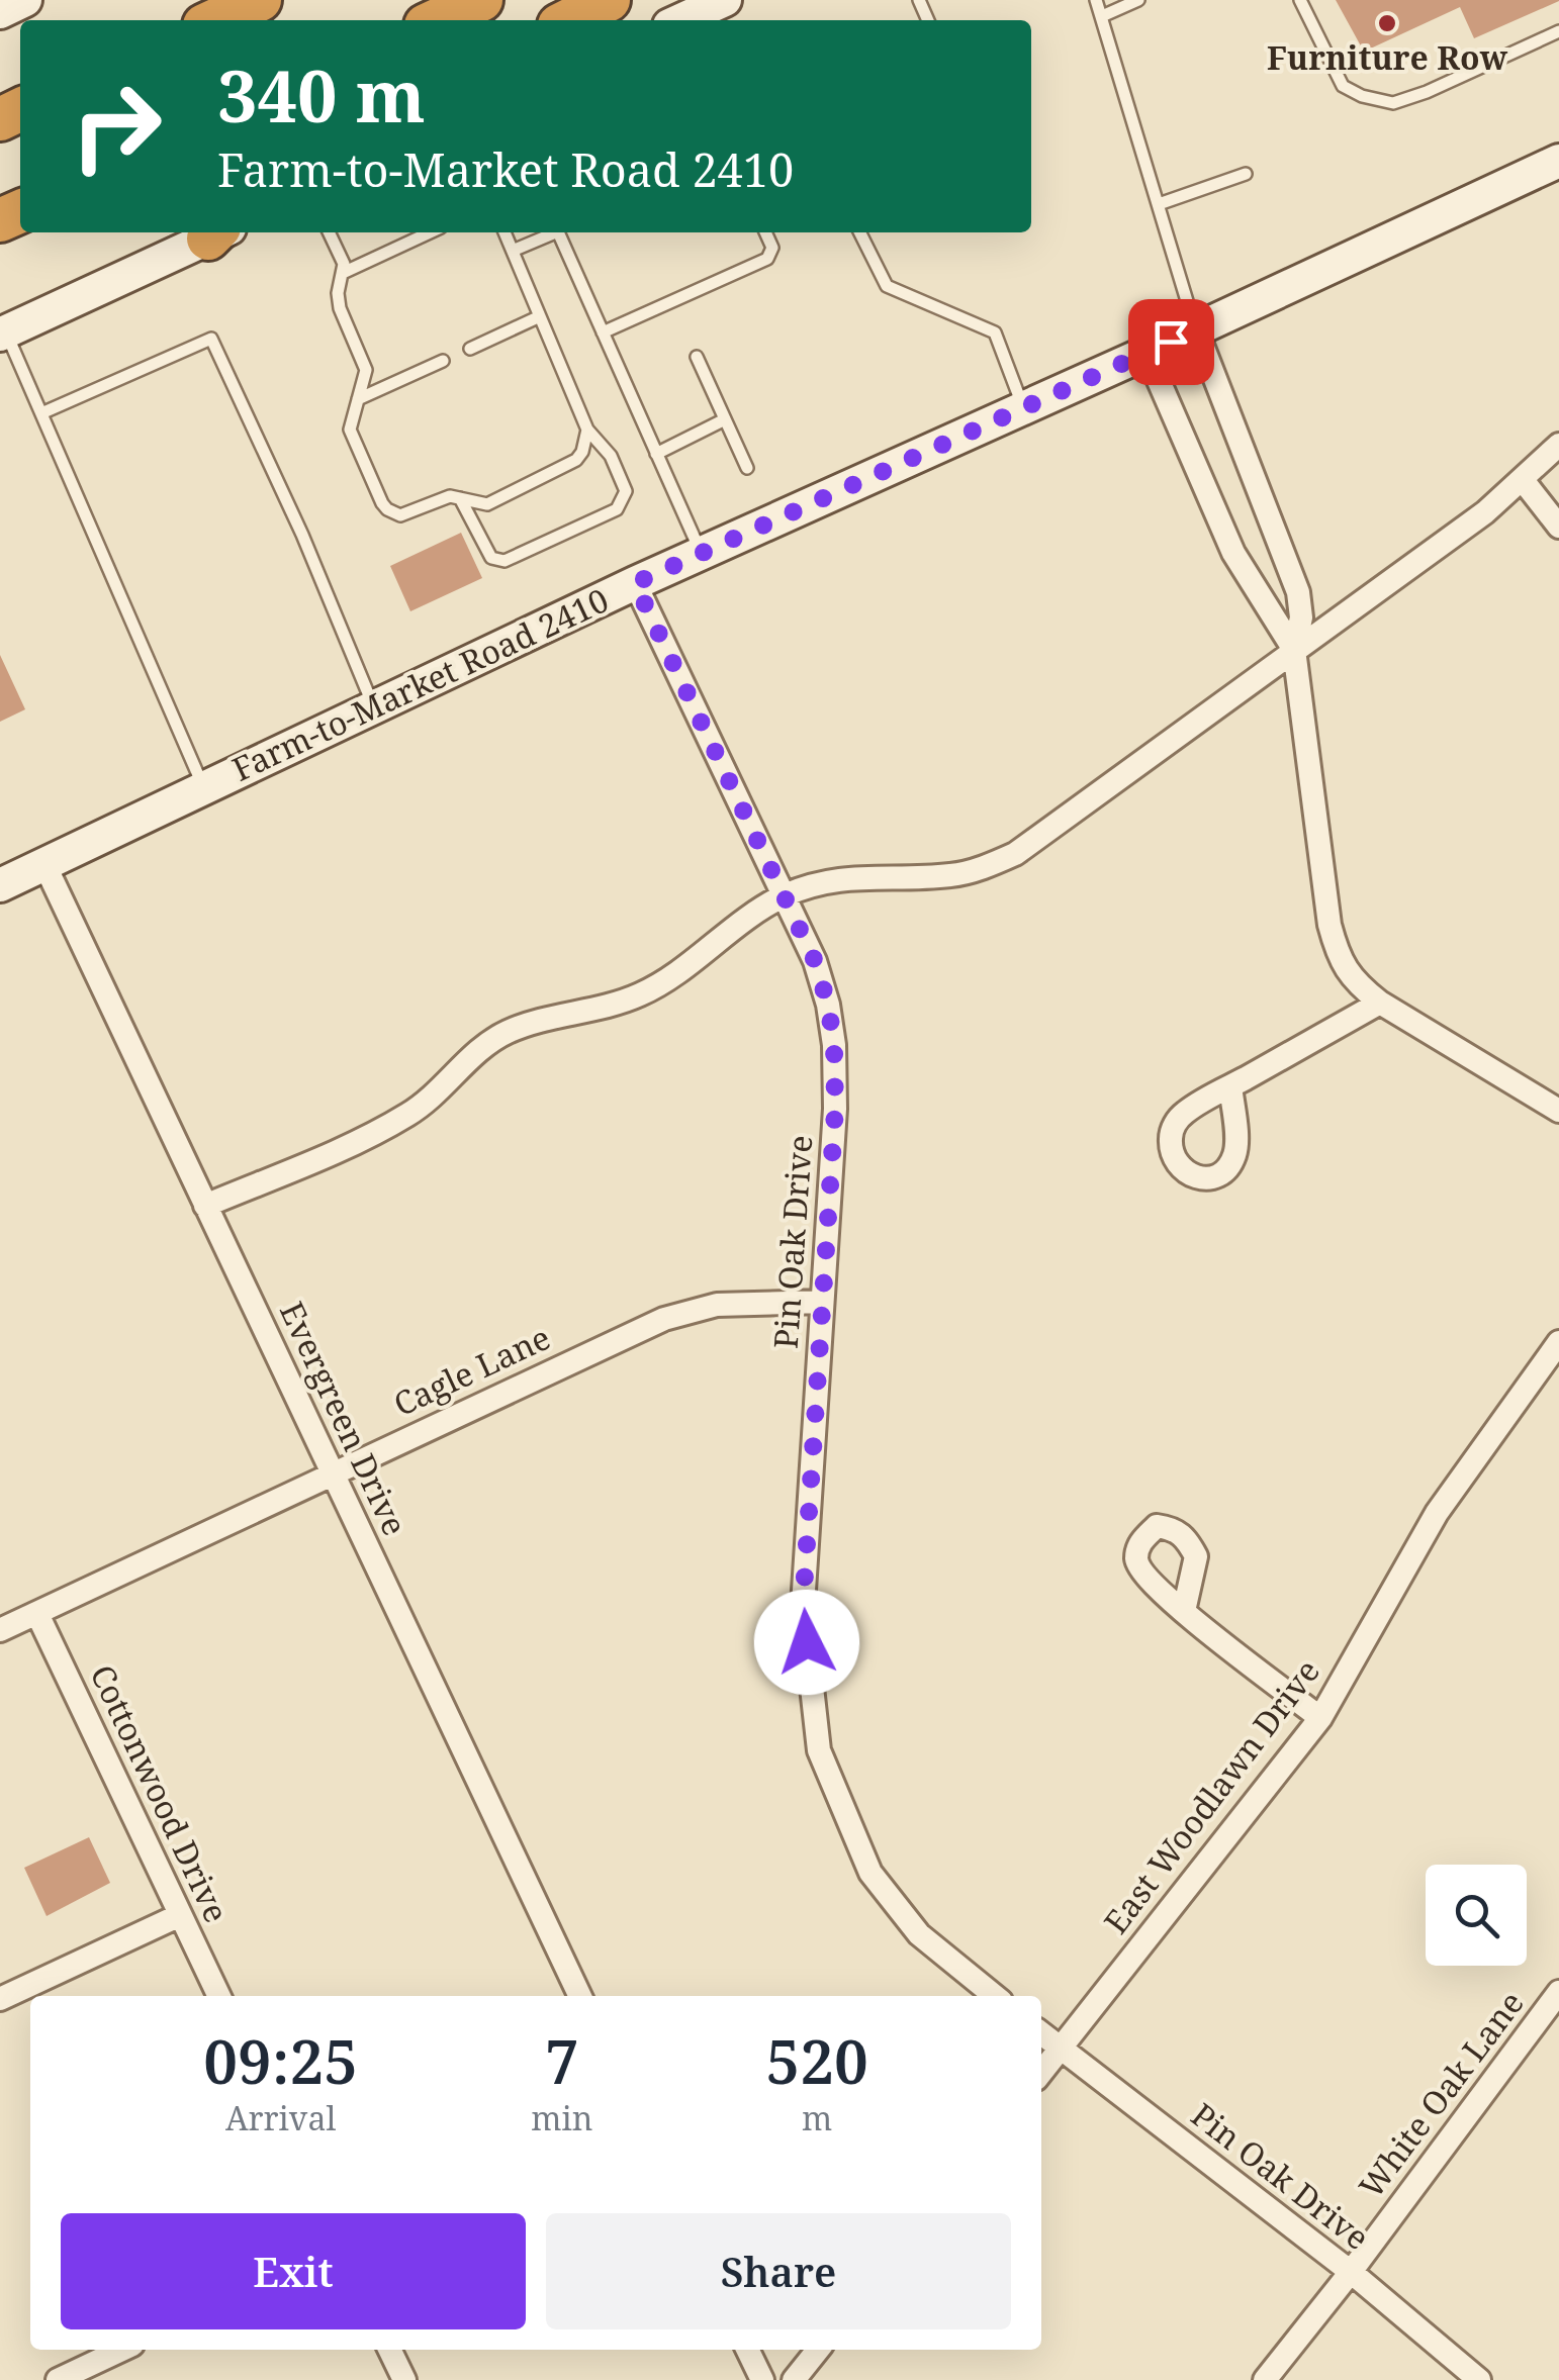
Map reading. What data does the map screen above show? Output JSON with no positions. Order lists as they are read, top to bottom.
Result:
{
  "streets": {
    "main road": ["Farm-to-Market Road 2410"],
    "street": [
      "Pin Oak Drive",
      "Cagle Lane",
      "Evergreen Drive",
      "Cottonwood Drive",
      "East Woodlawn Drive",
      "White Oak Lane"
    ]
  },
  "crossings": [
    ["Farm-to-Market Road 2410", "Pin Oak Drive"],
    ["Farm-to-Market Road 2410", "Evergreen Drive"],
    ["Pin Oak Drive", "Cagle Lane"],
    ["Pin Oak Drive", "East Woodlawn Drive"],
    ["Pin Oak Drive", "White Oak Lane"],
    ["Cagle Lane", "Evergreen Drive"],
    ["Cagle Lane", "Cottonwood Drive"]
  ],
  "places": ["Furniture Row"],
  "page": {
    "turn": ["340 m", "Farm-to-Market Road 2410"],
    "eta": [
      "09:25",
      "Arrival",
      "7",
      "min",
      "520",
      "m"
    ],
    "buttons": ["Exit", "Share"]
  }
}
